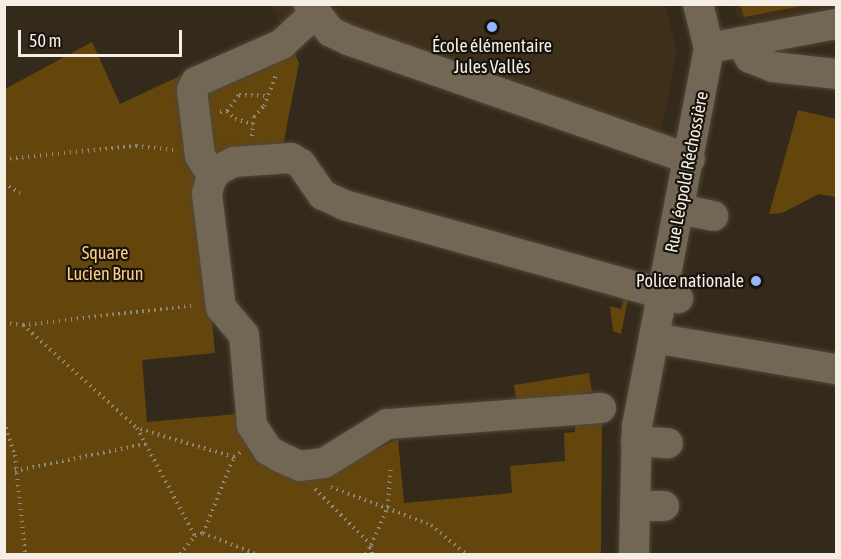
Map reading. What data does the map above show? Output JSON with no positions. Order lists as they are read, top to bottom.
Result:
{
  "streets": {
    "street": ["Rue Léopold Réchossière"]
  },
  "parks": ["Square Lucien Brun"],
  "places": ["École élémentaire Jules Vallès", "Police nationale"],
  "scale_bar": "50 m"
}
